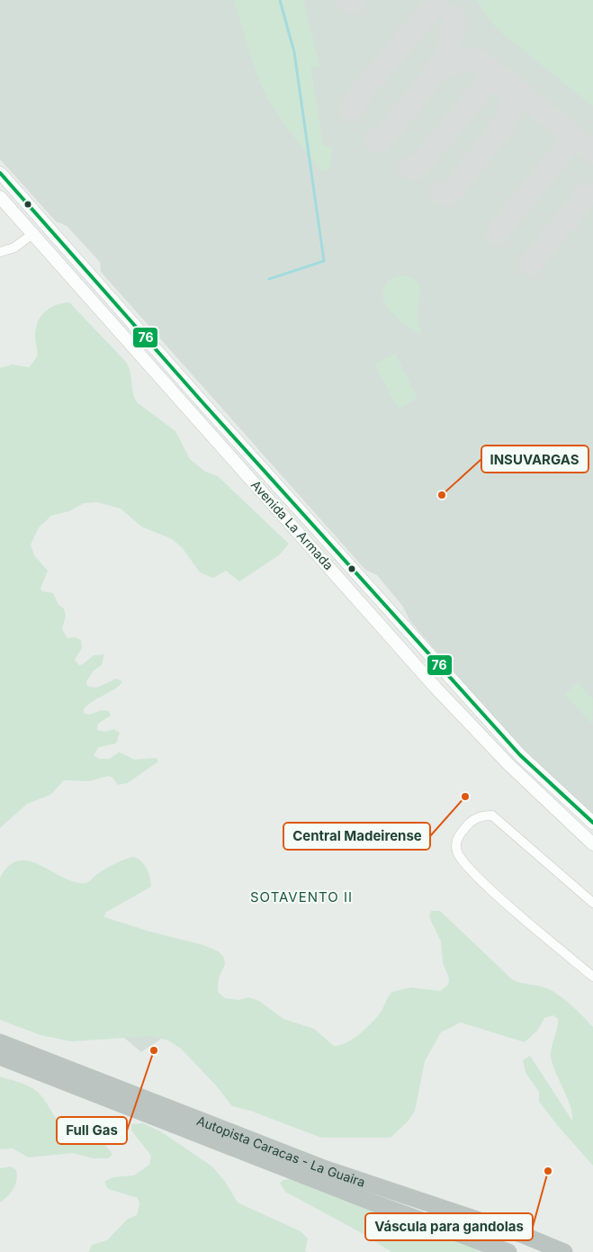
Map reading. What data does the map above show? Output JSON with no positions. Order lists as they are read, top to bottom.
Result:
{
  "streets": {
    "highway": ["Autopista Caracas - La Guaira"],
    "main road": ["Avenida La Armada"]
  },
  "districts": ["SOTAVENTO II"],
  "places": [
    "INSUVARGAS",
    "Central Madeirense",
    "Full Gas",
    "Váscula para gandolas"
  ],
  "lines": ["transit line 76"]
}
